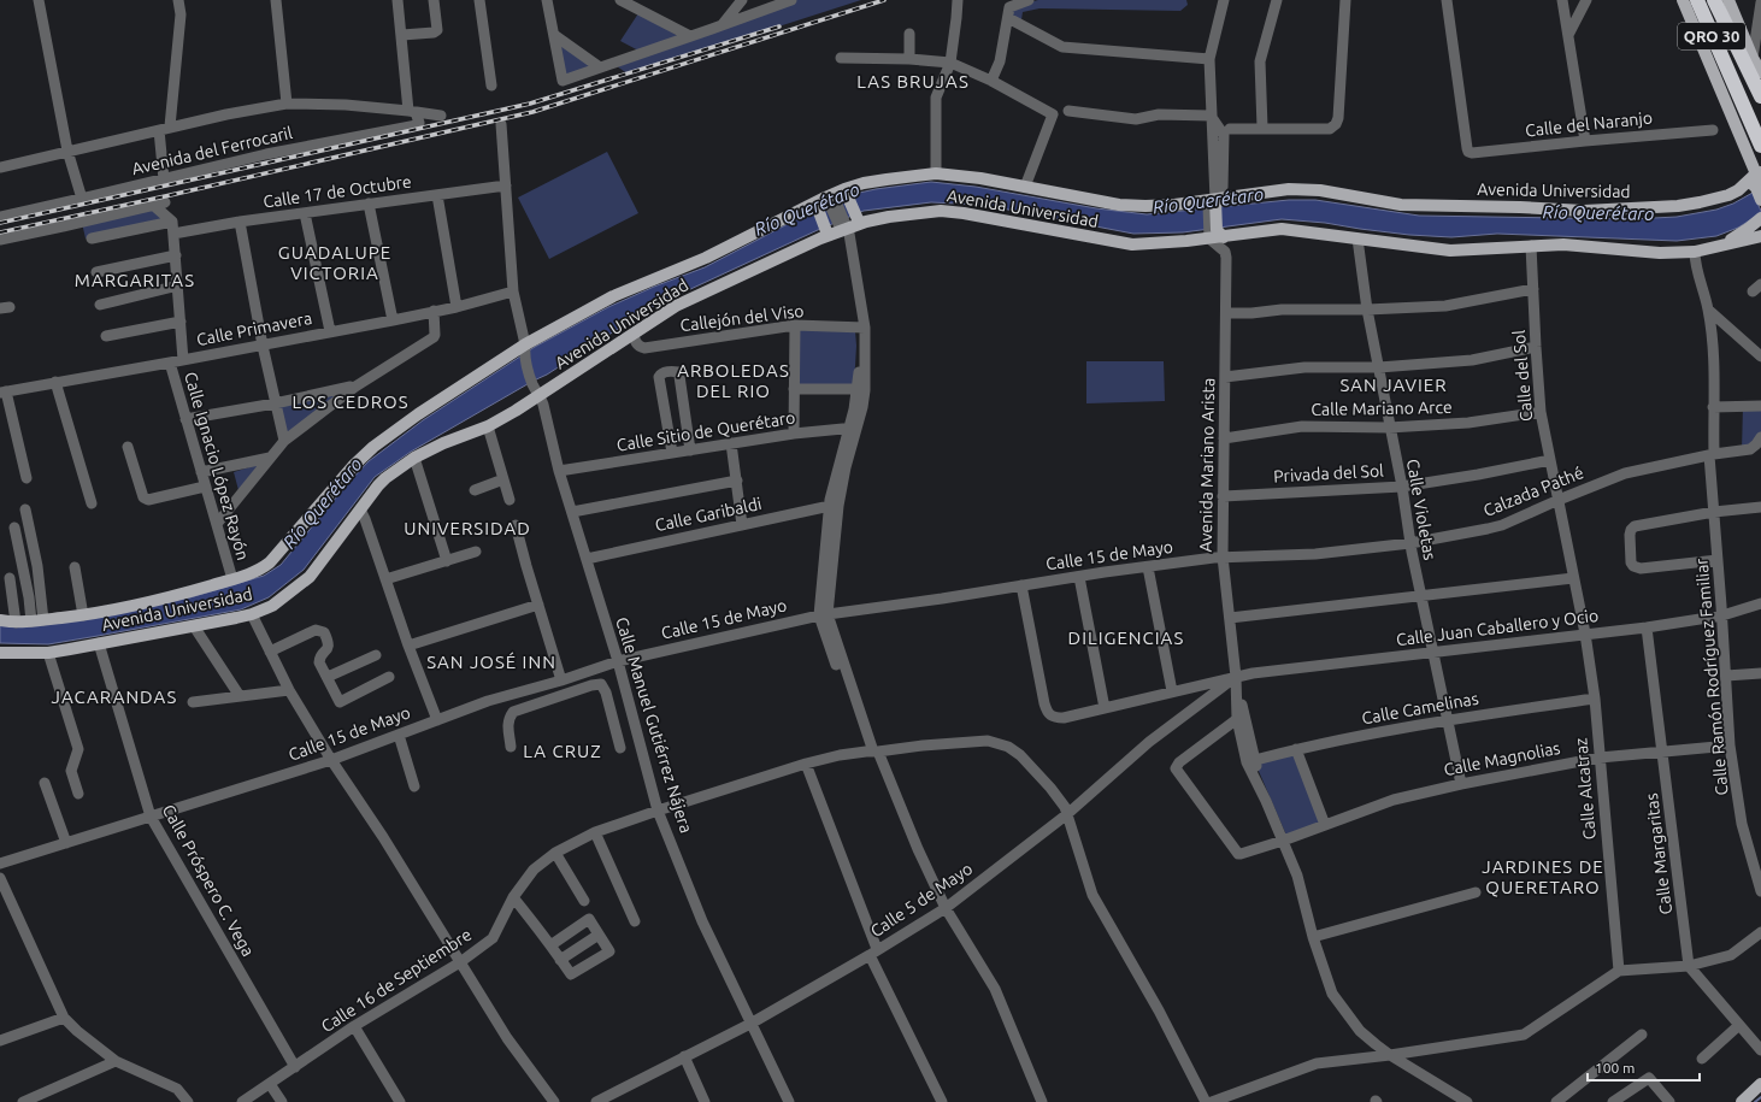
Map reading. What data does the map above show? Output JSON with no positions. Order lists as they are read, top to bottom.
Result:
{
  "streets": {
    "highway": ["QRO 30"],
    "main road": ["Avenida Universidad"],
    "street": [
      "Calle del Naranjo",
      "Avenida del Ferrocaril",
      "Calle 17 de Octubre",
      "Callejón del Viso",
      "Calle Primavera",
      "Calle del Sol",
      "Calle Mariano Arce",
      "Calle Sitio de Querétaro",
      "Avenida Mariano Arista",
      "Calle Ignacio López Rayón",
      "Privada del Sol",
      "Calzada Pathé",
      "Calle Violetas",
      "Calle Garibaldi",
      "Calle 15 de Mayo",
      "Calle Juan Caballero y Ocio",
      "Calle Ramón Rodríguez Familiar",
      "Calle Camelinas",
      "Calle Manuel Gutiérrez Nájera",
      "Calle Magnolias",
      "Calle Alcatraz",
      "Calle Margaritas",
      "Calle Próspero C. Vega",
      "Calle 5 de Mayo",
      "Calle 16 de Septiembre"
    ]
  },
  "crossings": [
    ["Avenida Universidad", "Callejón del Viso"],
    ["Avenida Universidad", "Calle del Sol"],
    ["Avenida Universidad", "Avenida Mariano Arista"],
    ["Avenida Universidad", "Calle Ignacio López Rayón"],
    ["Avenida Universidad", "Calle Violetas"],
    ["Avenida Universidad", "Calle Ramón Rodríguez Familiar"],
    ["Avenida Universidad", "Calle Manuel Gutiérrez Nájera"],
    ["Avenida Universidad", "Calle Próspero C. Vega"],
    ["Calle 17 de Octubre", "Calle Manuel Gutiérrez Nájera"],
    ["Calle Primavera", "Calle Ignacio López Rayón"],
    ["Calle Primavera", "Calle Manuel Gutiérrez Nájera"],
    ["Calle del Sol", "Calle Mariano Arce"],
    ["Calle del Sol", "Privada del Sol"],
    ["Calle del Sol", "Calzada Pathé"],
    ["Calle del Sol", "Calle Alcatraz"],
    ["Calle Mariano Arce", "Avenida Mariano Arista"],
    ["Calle Mariano Arce", "Calle Violetas"],
    ["Calle Sitio de Querétaro", "Calle Manuel Gutiérrez Nájera"],
    ["Avenida Mariano Arista", "Privada del Sol"],
    ["Avenida Mariano Arista", "Calzada Pathé"],
    ["Avenida Mariano Arista", "Calle 15 de Mayo"],
    ["Avenida Mariano Arista", "Calle Juan Caballero y Ocio"],
    ["Avenida Mariano Arista", "Calle 5 de Mayo"],
    ["Privada del Sol", "Calle Violetas"],
    ["Calzada Pathé", "Calle Violetas"],
    ["Calzada Pathé", "Calle 15 de Mayo"],
    ["Calzada Pathé", "Calle Ramón Rodríguez Familiar"],
    ["Calle Violetas", "Calle Juan Caballero y Ocio"],
    ["Calle Violetas", "Calle Camelinas"],
    ["Calle Violetas", "Calle Magnolias"],
    ["Calle Garibaldi", "Calle Manuel Gutiérrez Nájera"],
    ["Calle 15 de Mayo", "Calle Juan Caballero y Ocio"],
    ["Calle 15 de Mayo", "Calle Manuel Gutiérrez Nájera"],
    ["Calle 15 de Mayo", "Calle Próspero C. Vega"],
    ["Calle Juan Caballero y Ocio", "Calle Ramón Rodríguez Familiar"],
    ["Calle Juan Caballero y Ocio", "Calle Alcatraz"],
    ["Calle Juan Caballero y Ocio", "Calle Margaritas"],
    ["Calle Juan Caballero y Ocio", "Calle 5 de Mayo"],
    ["Calle Ramón Rodríguez Familiar", "Calle Magnolias"],
    ["Calle Camelinas", "Calle Alcatraz"],
    ["Calle Manuel Gutiérrez Nájera", "Calle 5 de Mayo"],
    ["Calle Manuel Gutiérrez Nájera", "Calle 16 de Septiembre"],
    ["Calle Magnolias", "Calle Alcatraz"],
    ["Calle Magnolias", "Calle Margaritas"],
    ["Calle Próspero C. Vega", "Calle 16 de Septiembre"],
    ["Calle 5 de Mayo", "Calle 16 de Septiembre"]
  ],
  "districts": [
    "LAS BRUJAS",
    "GUADALUPE VICTORIA",
    "MARGARITAS",
    "ARBOLEDAS DEL RIO",
    "SAN JAVIER",
    "LOS CEDROS",
    "UNIVERSIDAD",
    "DILIGENCIAS",
    "SAN JOSÉ INN",
    "JACARANDAS",
    "LA CRUZ",
    "JARDINES DE QUERETARO"
  ],
  "water": ["Río Querétaro"],
  "scale_bar": "100 m"
}
